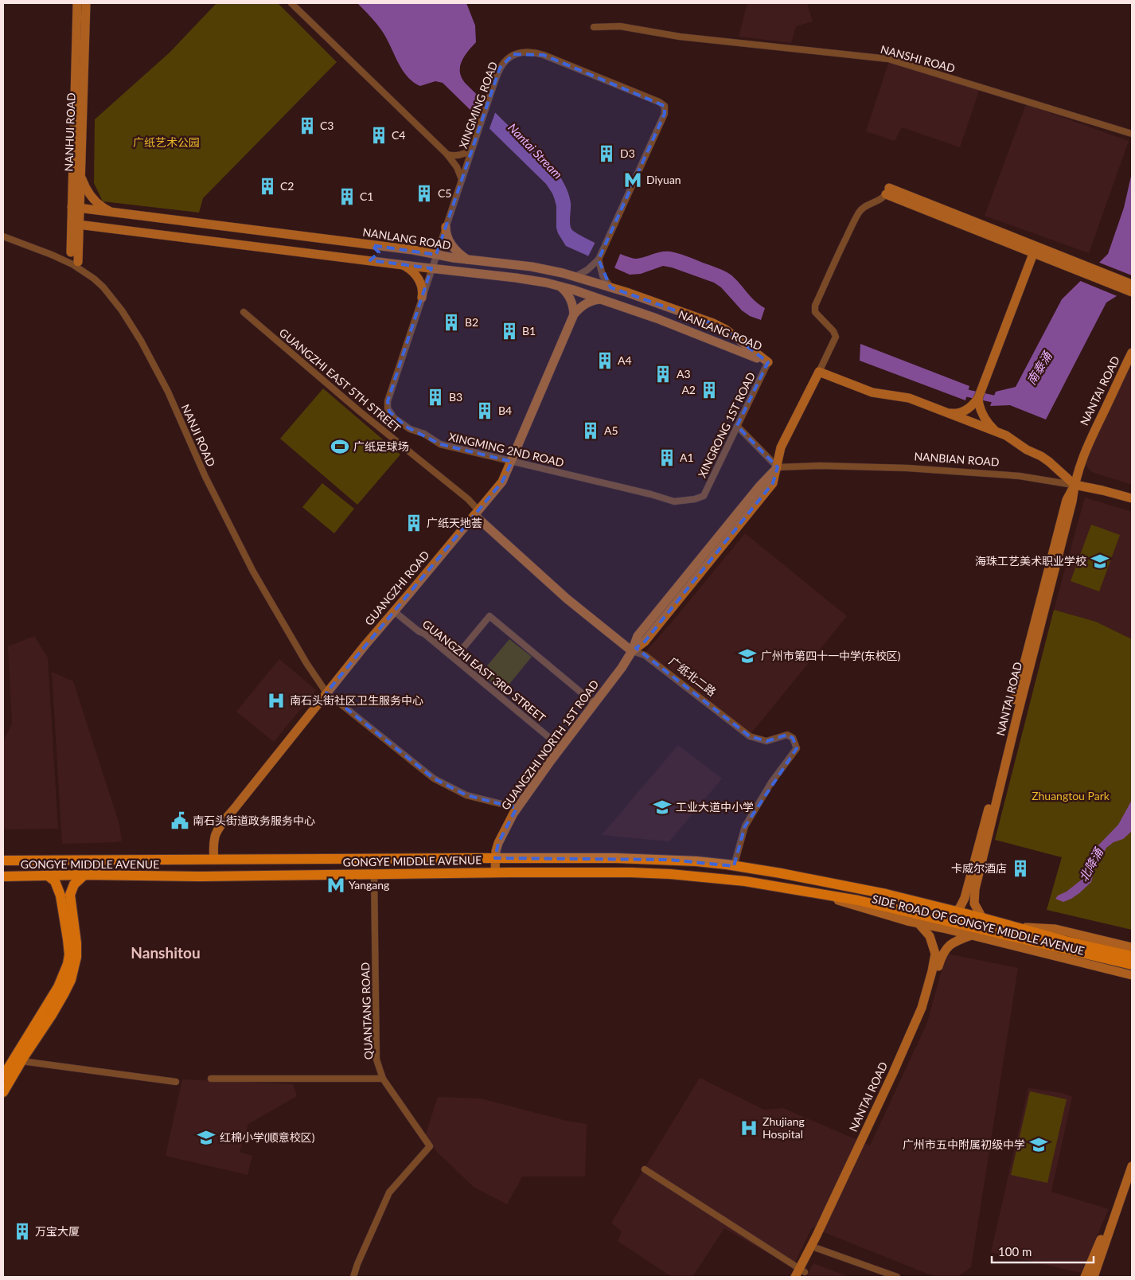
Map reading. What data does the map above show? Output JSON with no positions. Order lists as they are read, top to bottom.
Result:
{
  "streets": {
    "main road": ["GONGYE MIDDLE AVENUE"],
    "street": [
      "NANSHI ROAD",
      "XINGMING ROAD",
      "NANHUI ROAD",
      "NANLANG ROAD",
      "GUANGZHI EAST 5TH STREET",
      "NANTAI ROAD",
      "XINGRONG 1ST ROAD",
      "NANJI ROAD",
      "XINGMING 2ND ROAD",
      "NANBIAN ROAD",
      "GUANGZHI ROAD",
      "GUANGZHI EAST 3RD STREET",
      "广纸北二路",
      "GUANGZHI NORTH 1ST ROAD",
      "SIDE ROAD OF GONGYE MIDDLE AVENUE",
      "QUANTANG ROAD"
    ]
  },
  "crossings": [
    ["XINGMING ROAD", "NANLANG ROAD"],
    ["XINGMING ROAD", "XINGMING 2ND ROAD"],
    ["NANHUI ROAD", "NANLANG ROAD"],
    ["NANLANG ROAD", "XINGRONG 1ST ROAD"],
    ["NANLANG ROAD", "XINGMING 2ND ROAD"],
    ["NANLANG ROAD", "GUANGZHI ROAD"],
    ["GUANGZHI EAST 5TH STREET", "GUANGZHI ROAD"],
    ["GUANGZHI EAST 5TH STREET", "广纸北二路"],
    ["NANTAI ROAD", "NANBIAN ROAD"],
    ["NANTAI ROAD", "SIDE ROAD OF GONGYE MIDDLE AVENUE"],
    ["XINGRONG 1ST ROAD", "XINGMING 2ND ROAD"],
    ["NANJI ROAD", "GUANGZHI ROAD"],
    ["NANJI ROAD", "GUANGZHI NORTH 1ST ROAD"],
    ["XINGMING 2ND ROAD", "GUANGZHI ROAD"],
    ["NANBIAN ROAD", "GUANGZHI NORTH 1ST ROAD"],
    ["GUANGZHI ROAD", "GUANGZHI EAST 3RD STREET"],
    ["GUANGZHI ROAD", "广纸北二路"],
    ["GUANGZHI EAST 3RD STREET", "GUANGZHI NORTH 1ST ROAD"],
    ["广纸北二路", "GUANGZHI NORTH 1ST ROAD"],
    ["GUANGZHI NORTH 1ST ROAD", "GONGYE MIDDLE AVENUE"],
    ["GONGYE MIDDLE AVENUE", "SIDE ROAD OF GONGYE MIDDLE AVENUE"],
    ["GONGYE MIDDLE AVENUE", "QUANTANG ROAD"]
  ],
  "districts": ["Nanshitou"],
  "water": ["Nantai Stream", "南泰涌", "北降涌"],
  "parks": ["广纸艺术公园", "Zhuangtou Park"],
  "places": {
    "building": [
      "C3",
      "C4",
      "D3",
      "C2",
      "C5",
      "C1",
      "B2",
      "B1",
      "A4",
      "A3",
      "A2",
      "B3",
      "B4",
      "A5",
      "A1",
      "广纸天地荟",
      "卡威尔酒店",
      "万宝大厦"
    ],
    "metro station": ["Diyuan", "Yangang"],
    "sports": ["广纸足球场"],
    "school or university": [
      "海珠工艺美术职业学校",
      "广州市第四十一中学(东校区)",
      "工业大道中小学",
      "红棉小学(顺意校区)",
      "广州市五中附属初级中学"
    ],
    "hospital": ["南石头街社区卫生服务中心", "Zhujiang Hospital"],
    "public building": ["南石头街道政务服务中心"]
  },
  "scale_bar": "100 m"
}
